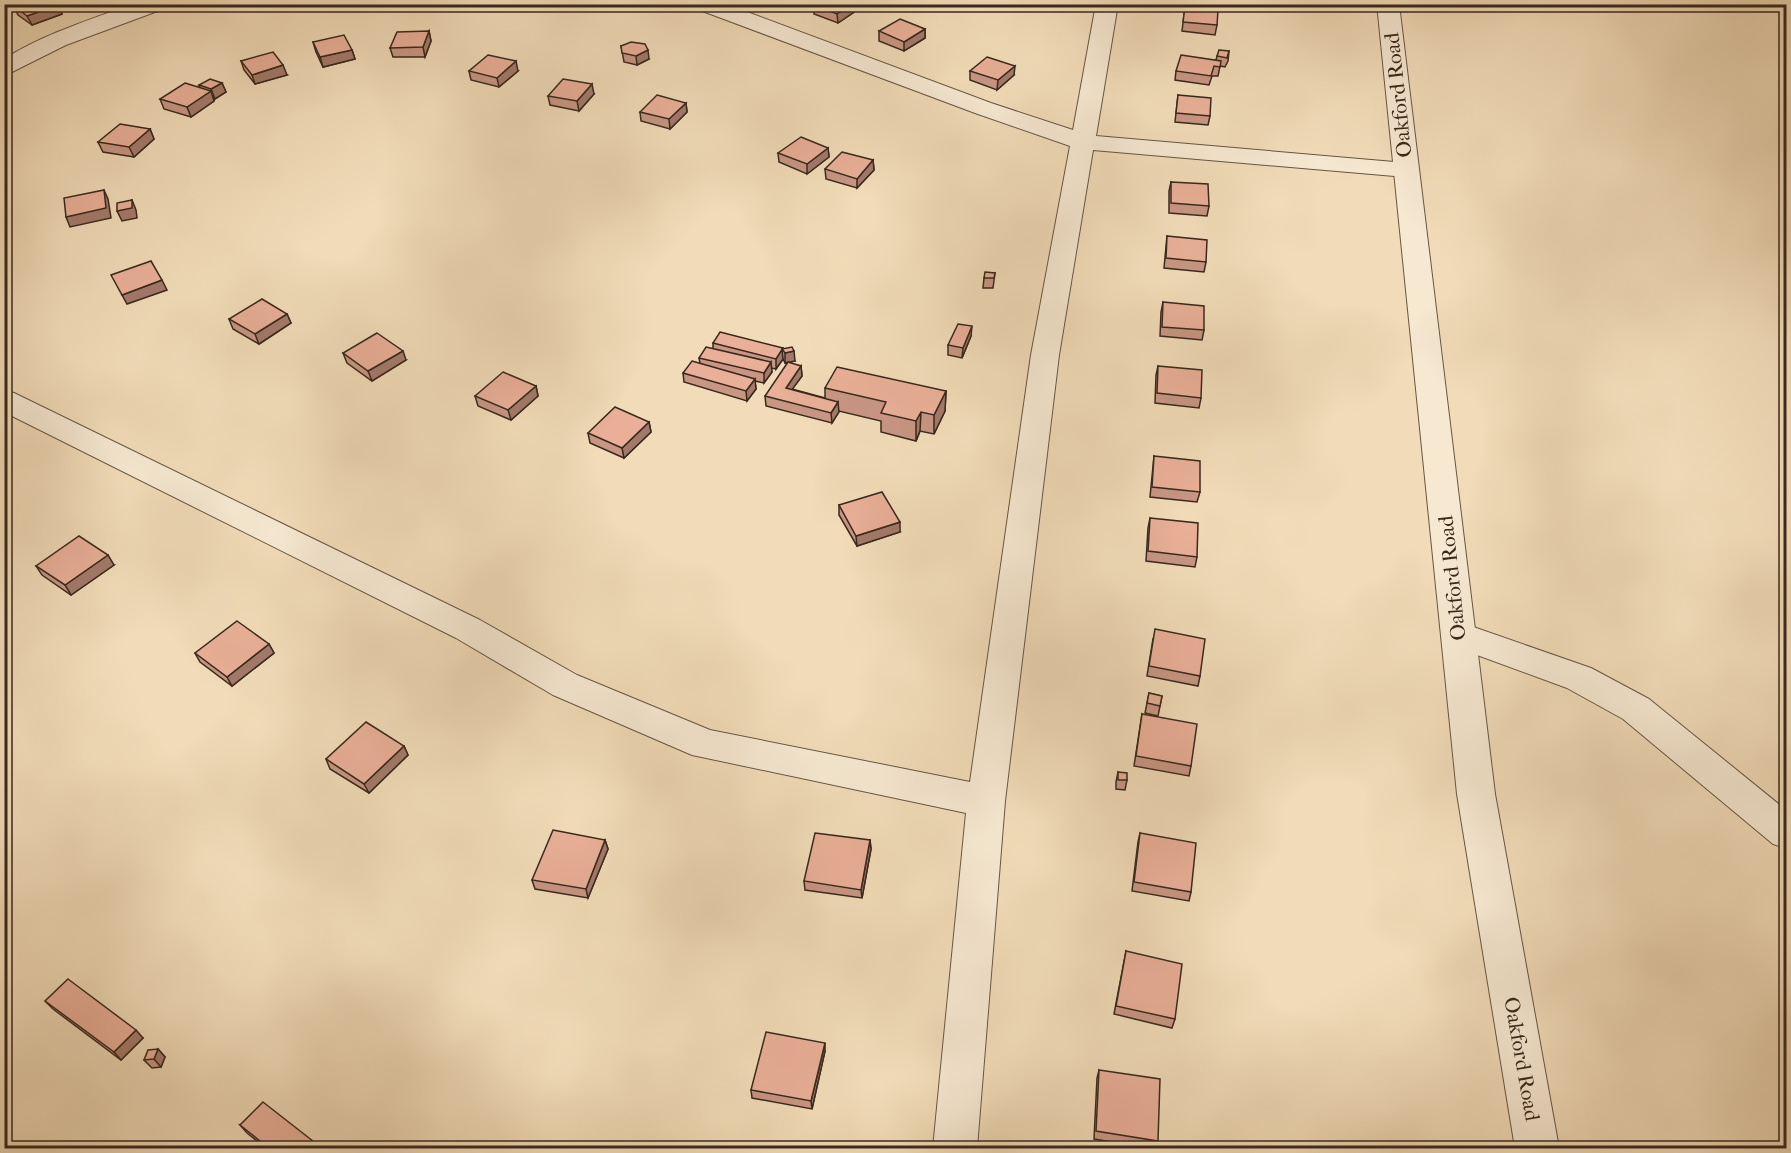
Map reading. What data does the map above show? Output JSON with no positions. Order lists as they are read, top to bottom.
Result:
{
  "streets": {
    "street": ["Oakford Road"]
  }
}
